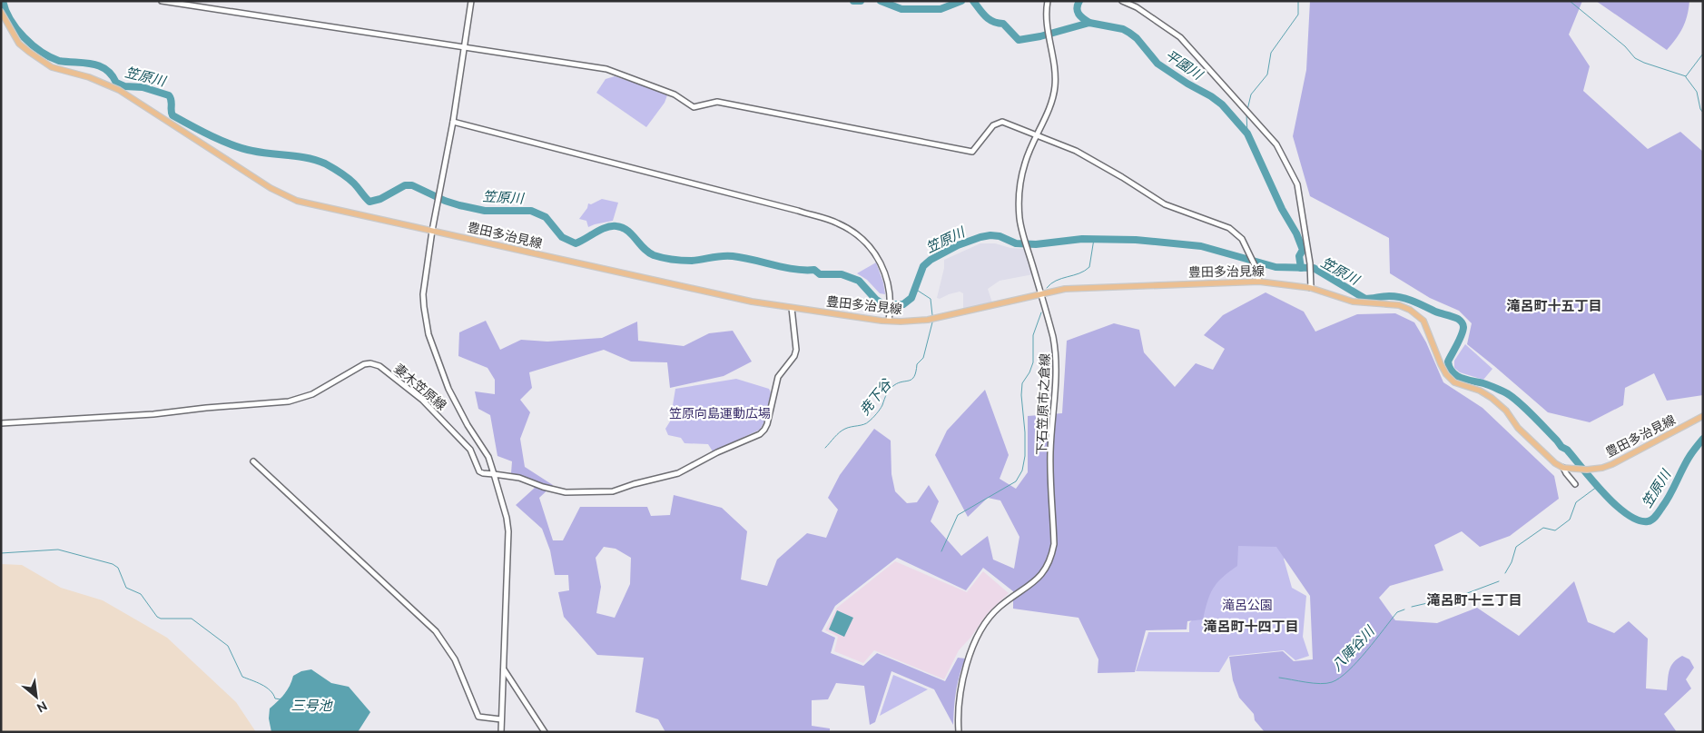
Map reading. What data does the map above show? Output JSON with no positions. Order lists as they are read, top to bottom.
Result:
{
  "streets": {
    "main road": ["豊田多治見線"],
    "street": ["妻木笠原線", "下石笠原市之倉線"]
  },
  "crossings": [
    ["豊田多治見線", "妻木笠原線"],
    ["豊田多治見線", "下石笠原市之倉線"]
  ],
  "districts": ["滝呂町十五丁目", "滝呂町十三丁目", "滝呂町十四丁目"],
  "water": [
    "平園川",
    "笠原川",
    "尭下谷",
    "八陣谷川",
    "三号池"
  ],
  "parks": ["笠原向島運動広場", "滝呂公園"],
  "north": "bottom right"
}
